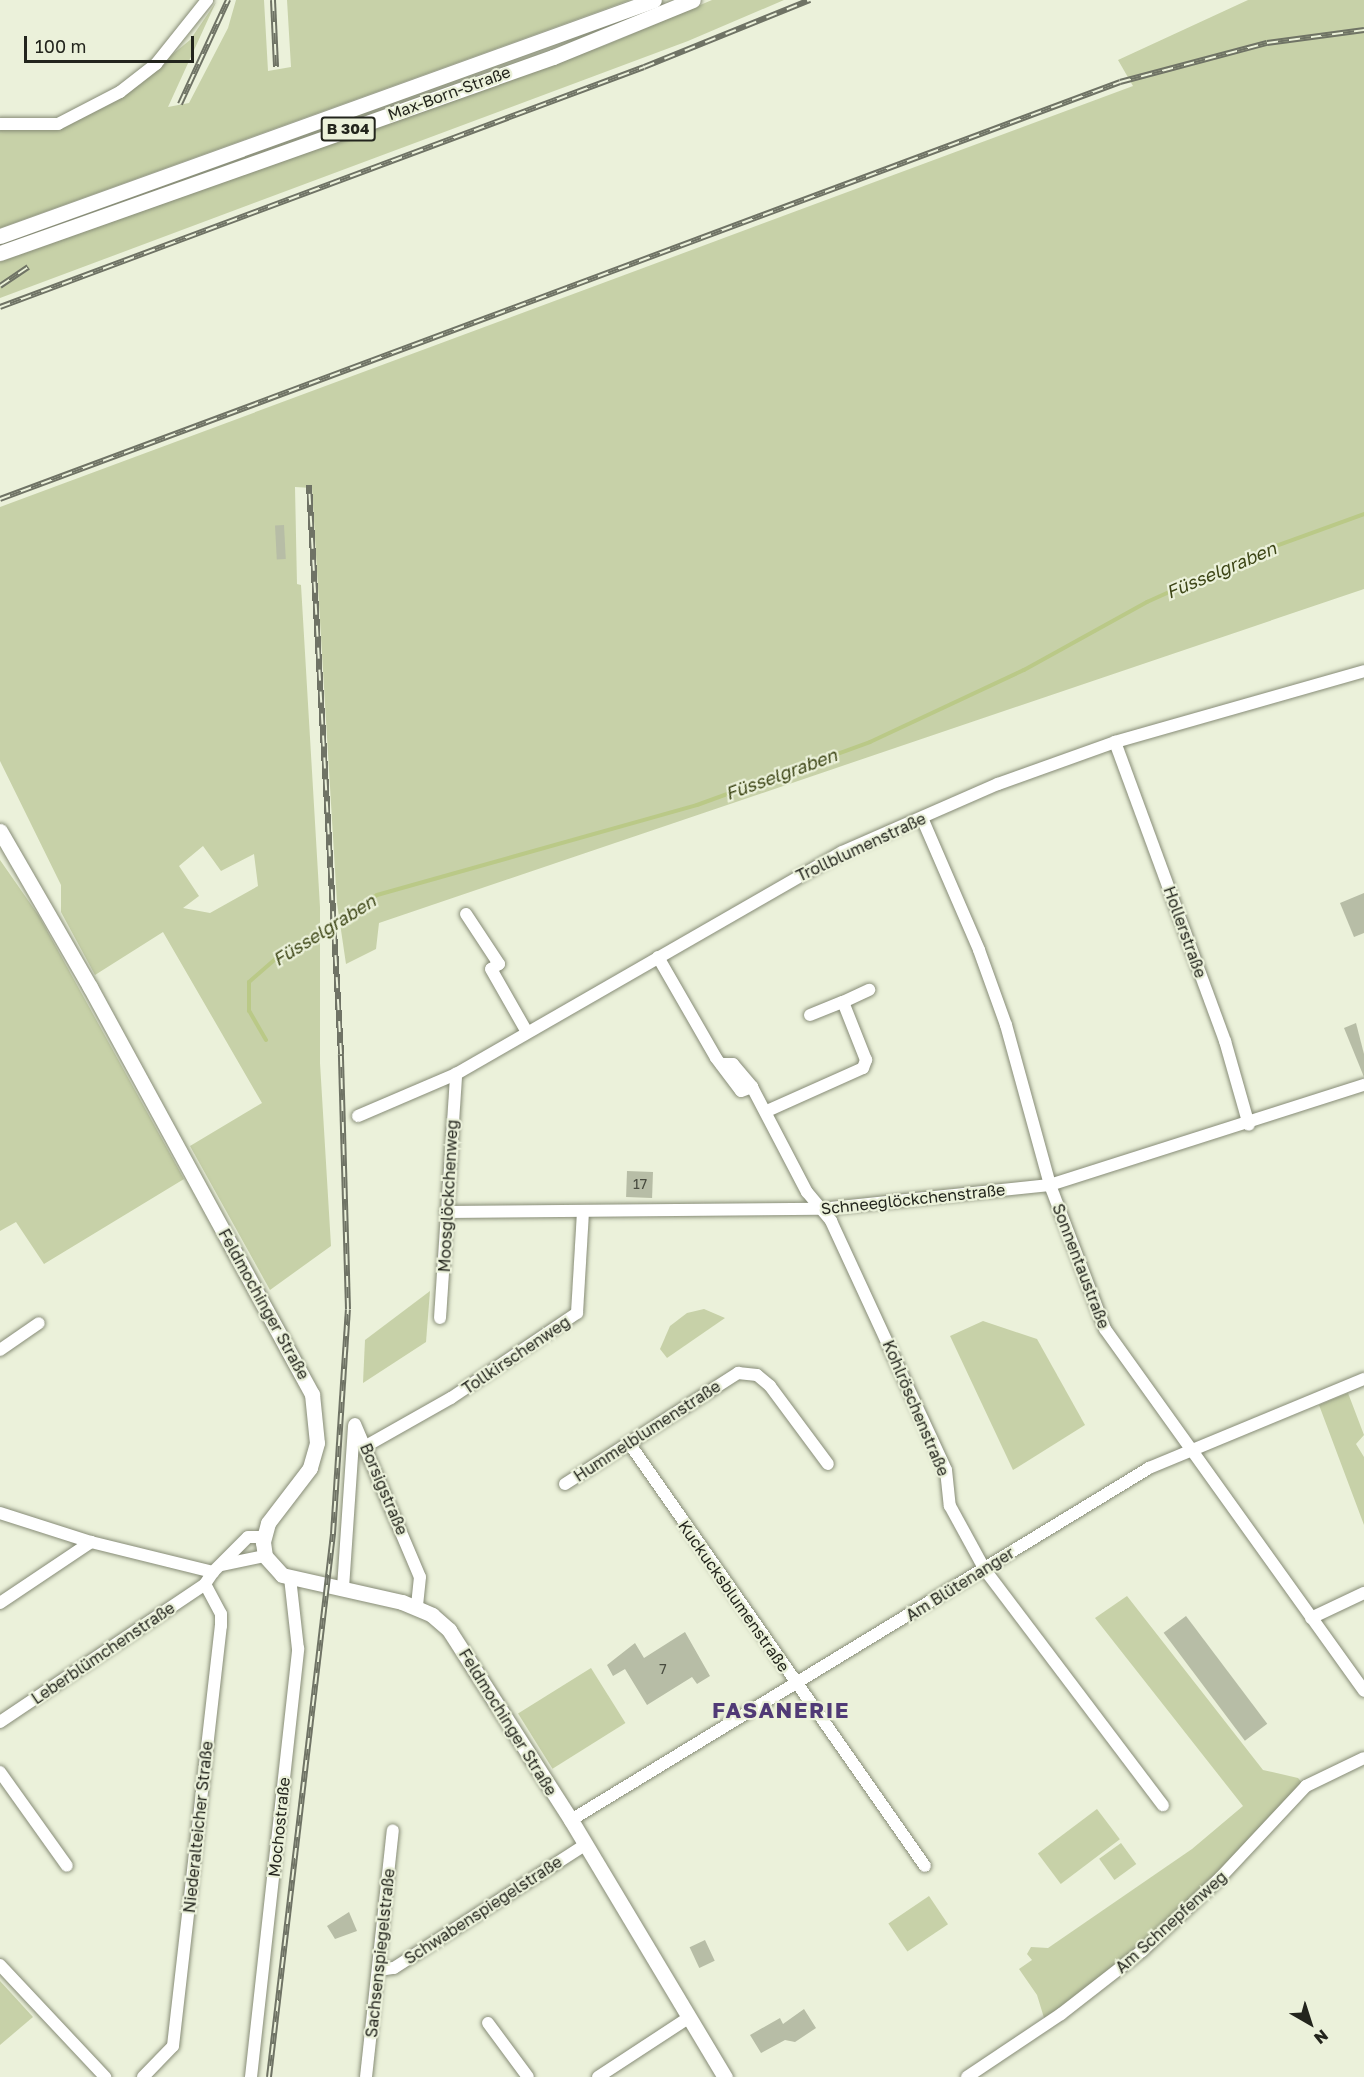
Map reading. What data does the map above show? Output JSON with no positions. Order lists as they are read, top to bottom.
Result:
{
  "streets": {
    "main road": ["Max-Born-Straße", "B 304", "Feldmochinger Straße"],
    "street": [
      "Trollblumenstraße",
      "Hollerstraße",
      "Moosglöckchenweg",
      "Schneeglöckchenstraße",
      "Sonnentaustraße",
      "Tollkirschenweg",
      "Kohlröschenstraße",
      "Hummelblumenstraße",
      "Borsigstraße",
      "Am Blütenanger",
      "Kuckucksblumenstraße",
      "Leberblümchenstraße",
      "Niederalteicher Straße",
      "Mochostraße",
      "Schwabenspiegelstraße",
      "Am Schnepfenweg",
      "Sachsenspiegelstraße"
    ]
  },
  "crossings": [
    ["Trollblumenstraße", "Hollerstraße"],
    ["Trollblumenstraße", "Moosglöckchenweg"],
    ["Trollblumenstraße", "Sonnentaustraße"],
    ["Trollblumenstraße", "Kohlröschenstraße"],
    ["Hollerstraße", "Schneeglöckchenstraße"],
    ["Moosglöckchenweg", "Schneeglöckchenstraße"],
    ["Schneeglöckchenstraße", "Sonnentaustraße"],
    ["Schneeglöckchenstraße", "Tollkirschenweg"],
    ["Schneeglöckchenstraße", "Kohlröschenstraße"],
    ["Sonnentaustraße", "Am Blütenanger"],
    ["Feldmochinger Straße", "Borsigstraße"],
    ["Feldmochinger Straße", "Am Blütenanger"],
    ["Feldmochinger Straße", "Mochostraße"],
    ["Feldmochinger Straße", "Schwabenspiegelstraße"],
    ["Tollkirschenweg", "Borsigstraße"],
    ["Kohlröschenstraße", "Am Blütenanger"],
    ["Hummelblumenstraße", "Kuckucksblumenstraße"],
    ["Am Blütenanger", "Kuckucksblumenstraße"],
    ["Leberblümchenstraße", "Niederalteicher Straße"],
    ["Schwabenspiegelstraße", "Sachsenspiegelstraße"]
  ],
  "districts": ["FASANERIE"],
  "water": ["Füsselgraben"],
  "house_numbers": ["17", "7"],
  "scale_bar": "100 m",
  "north": "bottom right"
}
